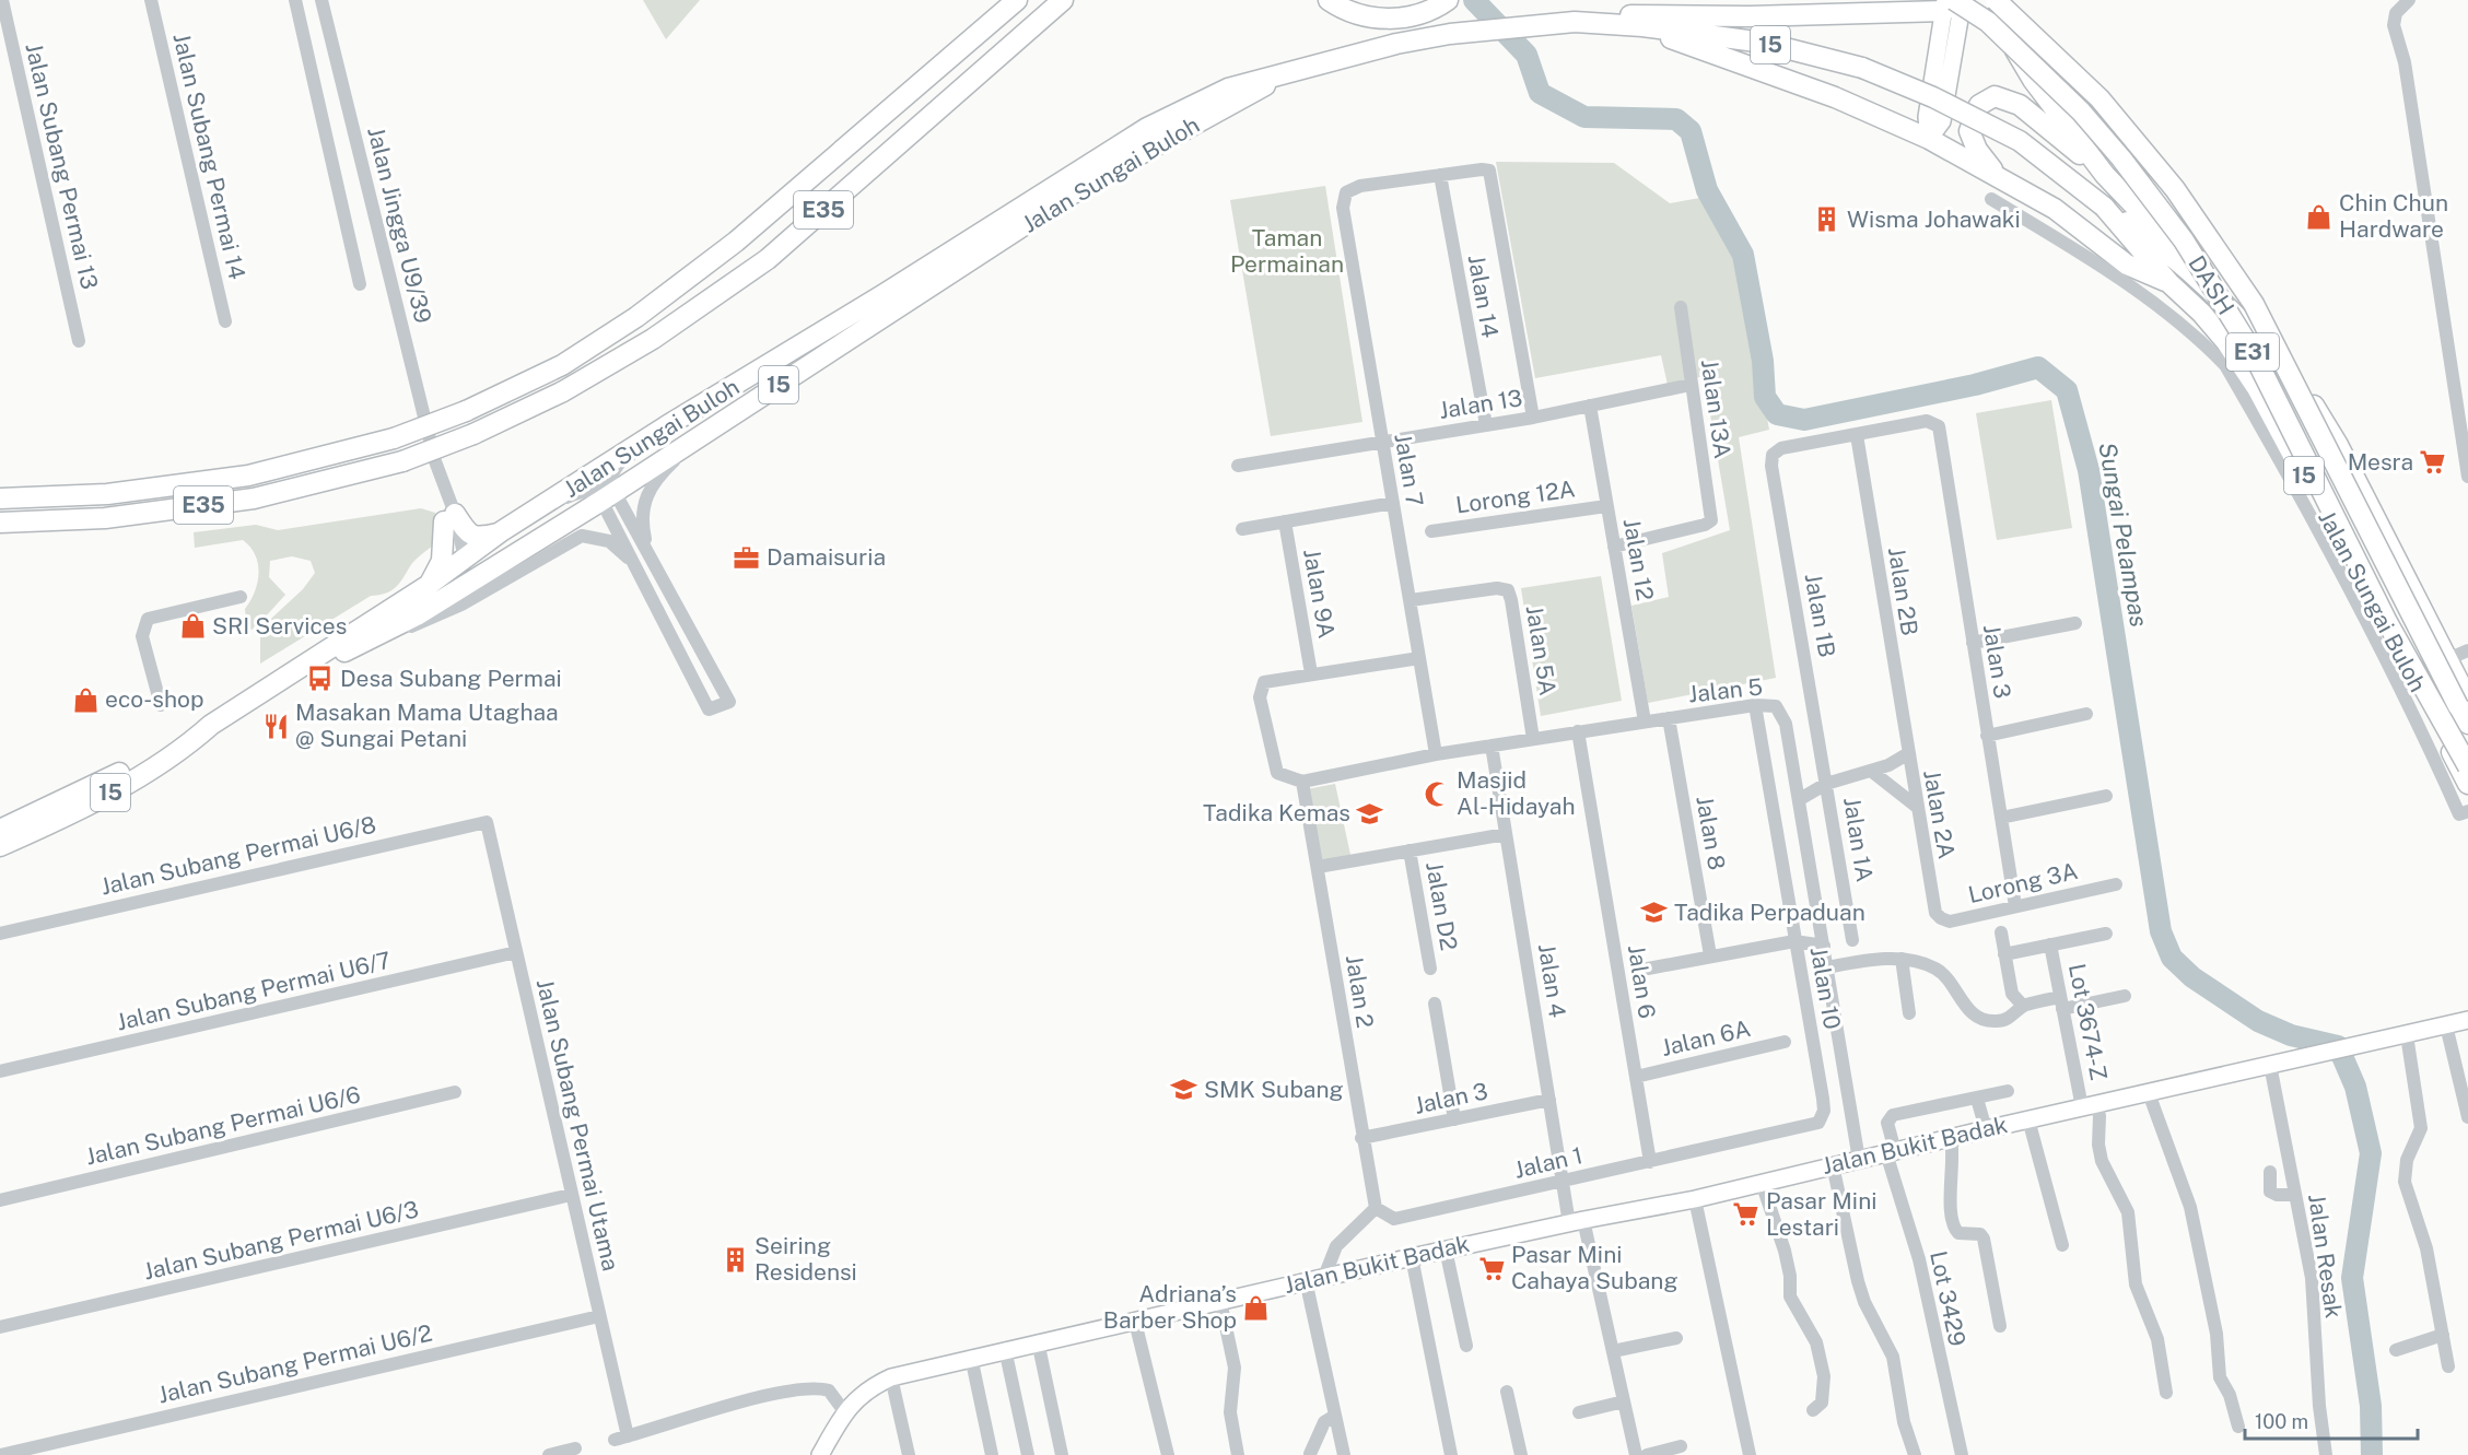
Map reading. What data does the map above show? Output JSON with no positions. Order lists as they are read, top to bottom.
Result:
{
  "streets": {
    "highway": [
      "15",
      "Jalan Sungai Buloh",
      "E35",
      "DASH",
      "E31"
    ],
    "main road": ["Jalan Bukit Badak"],
    "street": [
      "Jalan Subang Permai 14",
      "Jalan Subang Permai 13",
      "Jalan Jingga U9/39",
      "Jalan 14",
      "Jalan 13",
      "Jalan 13A",
      "Jalan 7",
      "Lorong 12A",
      "Jalan 12",
      "Jalan 2B",
      "Jalan 9A",
      "Jalan 1B",
      "Jalan 5A",
      "Jalan 3",
      "Jalan 5",
      "Jalan 2A",
      "Jalan 8",
      "Jalan 1A",
      "Jalan Subang Permai U6/8",
      "Lorong 3A",
      "Jalan D2",
      "Jalan 4",
      "Jalan 6",
      "Jalan 10",
      "Jalan Subang Permai U6/7",
      "Jalan 2",
      "Lot 3674-Z",
      "Jalan 6A",
      "Jalan Subang Permai Utama",
      "Jalan Subang Permai U6/6",
      "Jalan 1",
      "Jalan Subang Permai U6/3",
      "Jalan Resak",
      "Lot 3429",
      "Jalan Subang Permai U6/2"
    ]
  },
  "crossings": [
    ["Jalan Sungai Buloh", "Jalan Jingga U9/39"],
    ["Jalan 14", "Jalan 13"],
    ["Jalan 14", "Jalan 7"],
    ["Jalan 13", "Jalan 13A"],
    ["Jalan 13", "Jalan 7"],
    ["Jalan 13", "Jalan 12"],
    ["Jalan 13A", "Jalan 12"],
    ["Jalan 7", "Jalan 5A"],
    ["Jalan 7", "Jalan 5"],
    ["Lorong 12A", "Jalan 12"],
    ["Jalan 12", "Jalan 5"],
    ["Jalan 2B", "Jalan 1B"],
    ["Jalan 2B", "Jalan 3"],
    ["Jalan 2B", "Jalan 2A"],
    ["Jalan 1B", "Jalan 3"],
    ["Jalan 1B", "Jalan 1A"],
    ["Jalan 5A", "Jalan 5"],
    ["Jalan 3", "Lorong 3A"],
    ["Jalan 3", "Jalan 4"],
    ["Jalan 3", "Jalan 2"],
    ["Jalan 5", "Jalan 8"],
    ["Jalan 5", "Jalan 4"],
    ["Jalan 5", "Jalan 6"],
    ["Jalan 5", "Jalan 10"],
    ["Jalan 5", "Jalan 2"],
    ["Jalan 5", "Jalan Bukit Badak"],
    ["Jalan 2A", "Lorong 3A"],
    ["Jalan Subang Permai U6/8", "Jalan Subang Permai Utama"],
    ["Jalan 4", "Jalan Bukit Badak"],
    ["Jalan 4", "Jalan 1"],
    ["Jalan 6", "Jalan 6A"],
    ["Jalan 6", "Jalan 1"],
    ["Jalan 10", "Jalan 1"],
    ["Jalan Subang Permai U6/7", "Jalan Subang Permai Utama"],
    ["Jalan 2", "Jalan 1"],
    ["Lot 3674-Z", "Jalan Bukit Badak"],
    ["Jalan Subang Permai Utama", "Jalan Subang Permai U6/3"],
    ["Jalan Subang Permai Utama", "Jalan Subang Permai U6/2"],
    ["Jalan Bukit Badak", "Jalan Resak"],
    ["Jalan Bukit Badak", "Lot 3429"]
  ],
  "water": ["Sungai Pelampas"],
  "parks": ["Taman Permainan"],
  "places": {
    "shop": [
      "Chin Chun Hardware",
      "SRI Services",
      "eco-shop",
      "Adriana’s Barber Shop"
    ],
    "building": ["Wisma Johawaki", "Seiring Residensi"],
    "supermarket": ["Mesra", "Pasar Mini Lestari", "Pasar Mini Cahaya Subang"],
    "office": ["Damaisuria"],
    "bus stop": ["Desa Subang Permai"],
    "restaurant": ["Masakan Mama Utaghaa @ Sungai Petani"],
    "mosque": ["Masjid Al-Hidayah"],
    "school or university": ["Tadika Kemas", "Tadika Perpaduan", "SMK Subang"]
  },
  "scale_bar": "100 m"
}
